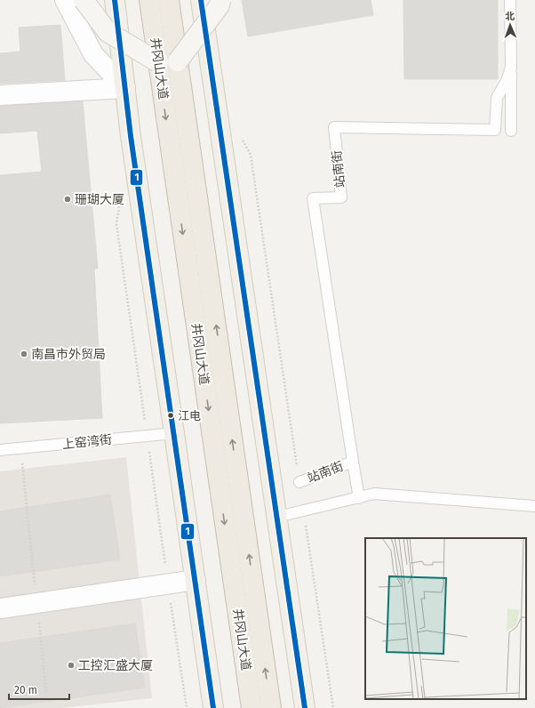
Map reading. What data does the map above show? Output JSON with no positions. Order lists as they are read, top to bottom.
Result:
{
  "streets": {
    "highway": ["井冈山大道"],
    "lane": ["站南街", "上窑湾街"]
  },
  "places": [
    "珊瑚大厦",
    "南昌市外贸局",
    "江电",
    "工控汇盛大厦"
  ],
  "lines": ["transit line 1"],
  "scale_bar": "20 m",
  "north": "top"
}
